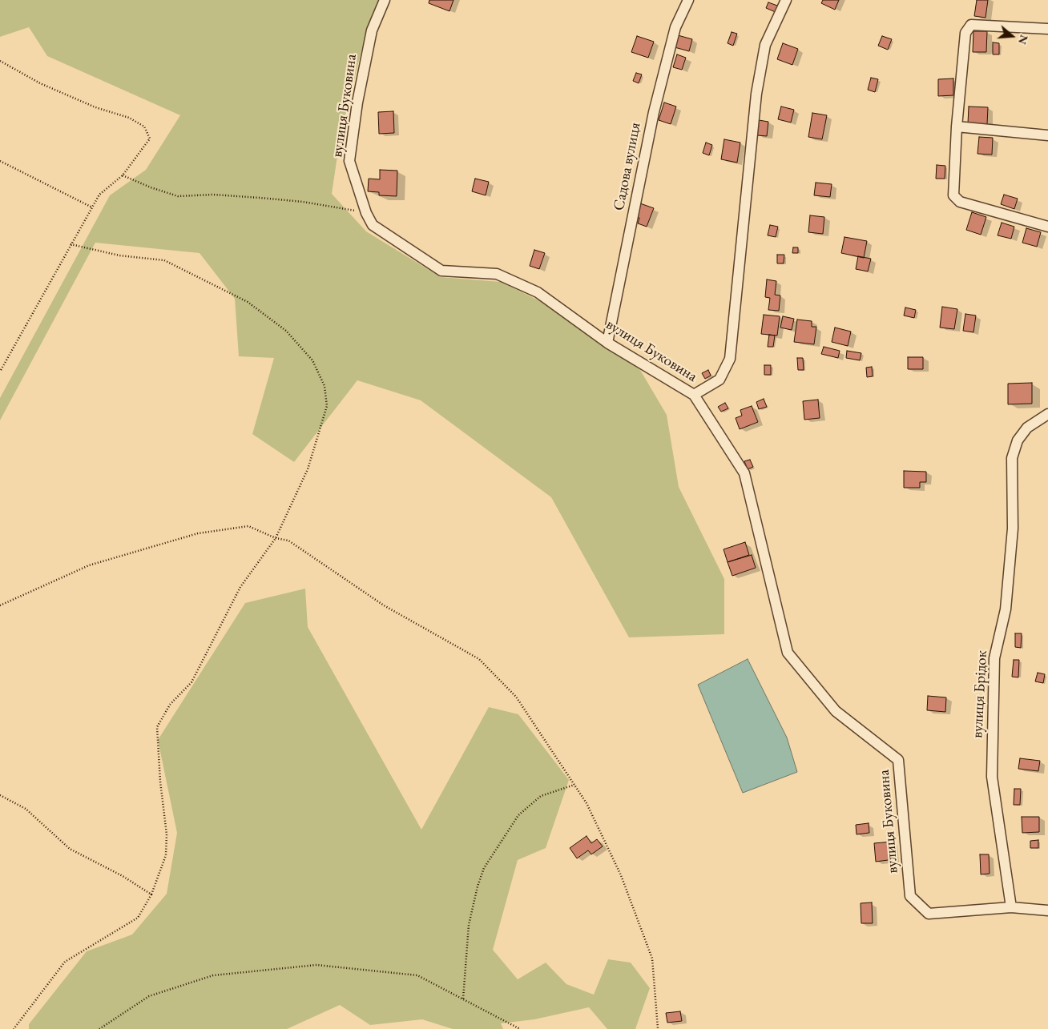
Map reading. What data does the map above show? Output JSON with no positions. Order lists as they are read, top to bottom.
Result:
{
  "streets": {
    "street": ["вулиця Буковина", "Садова вулиця", "вулиця Брідок"]
  },
  "crossings": [
    ["вулиця Буковина", "Садова вулиця"],
    ["вулиця Буковина", "вулиця Брідок"]
  ],
  "north": "right"
}
